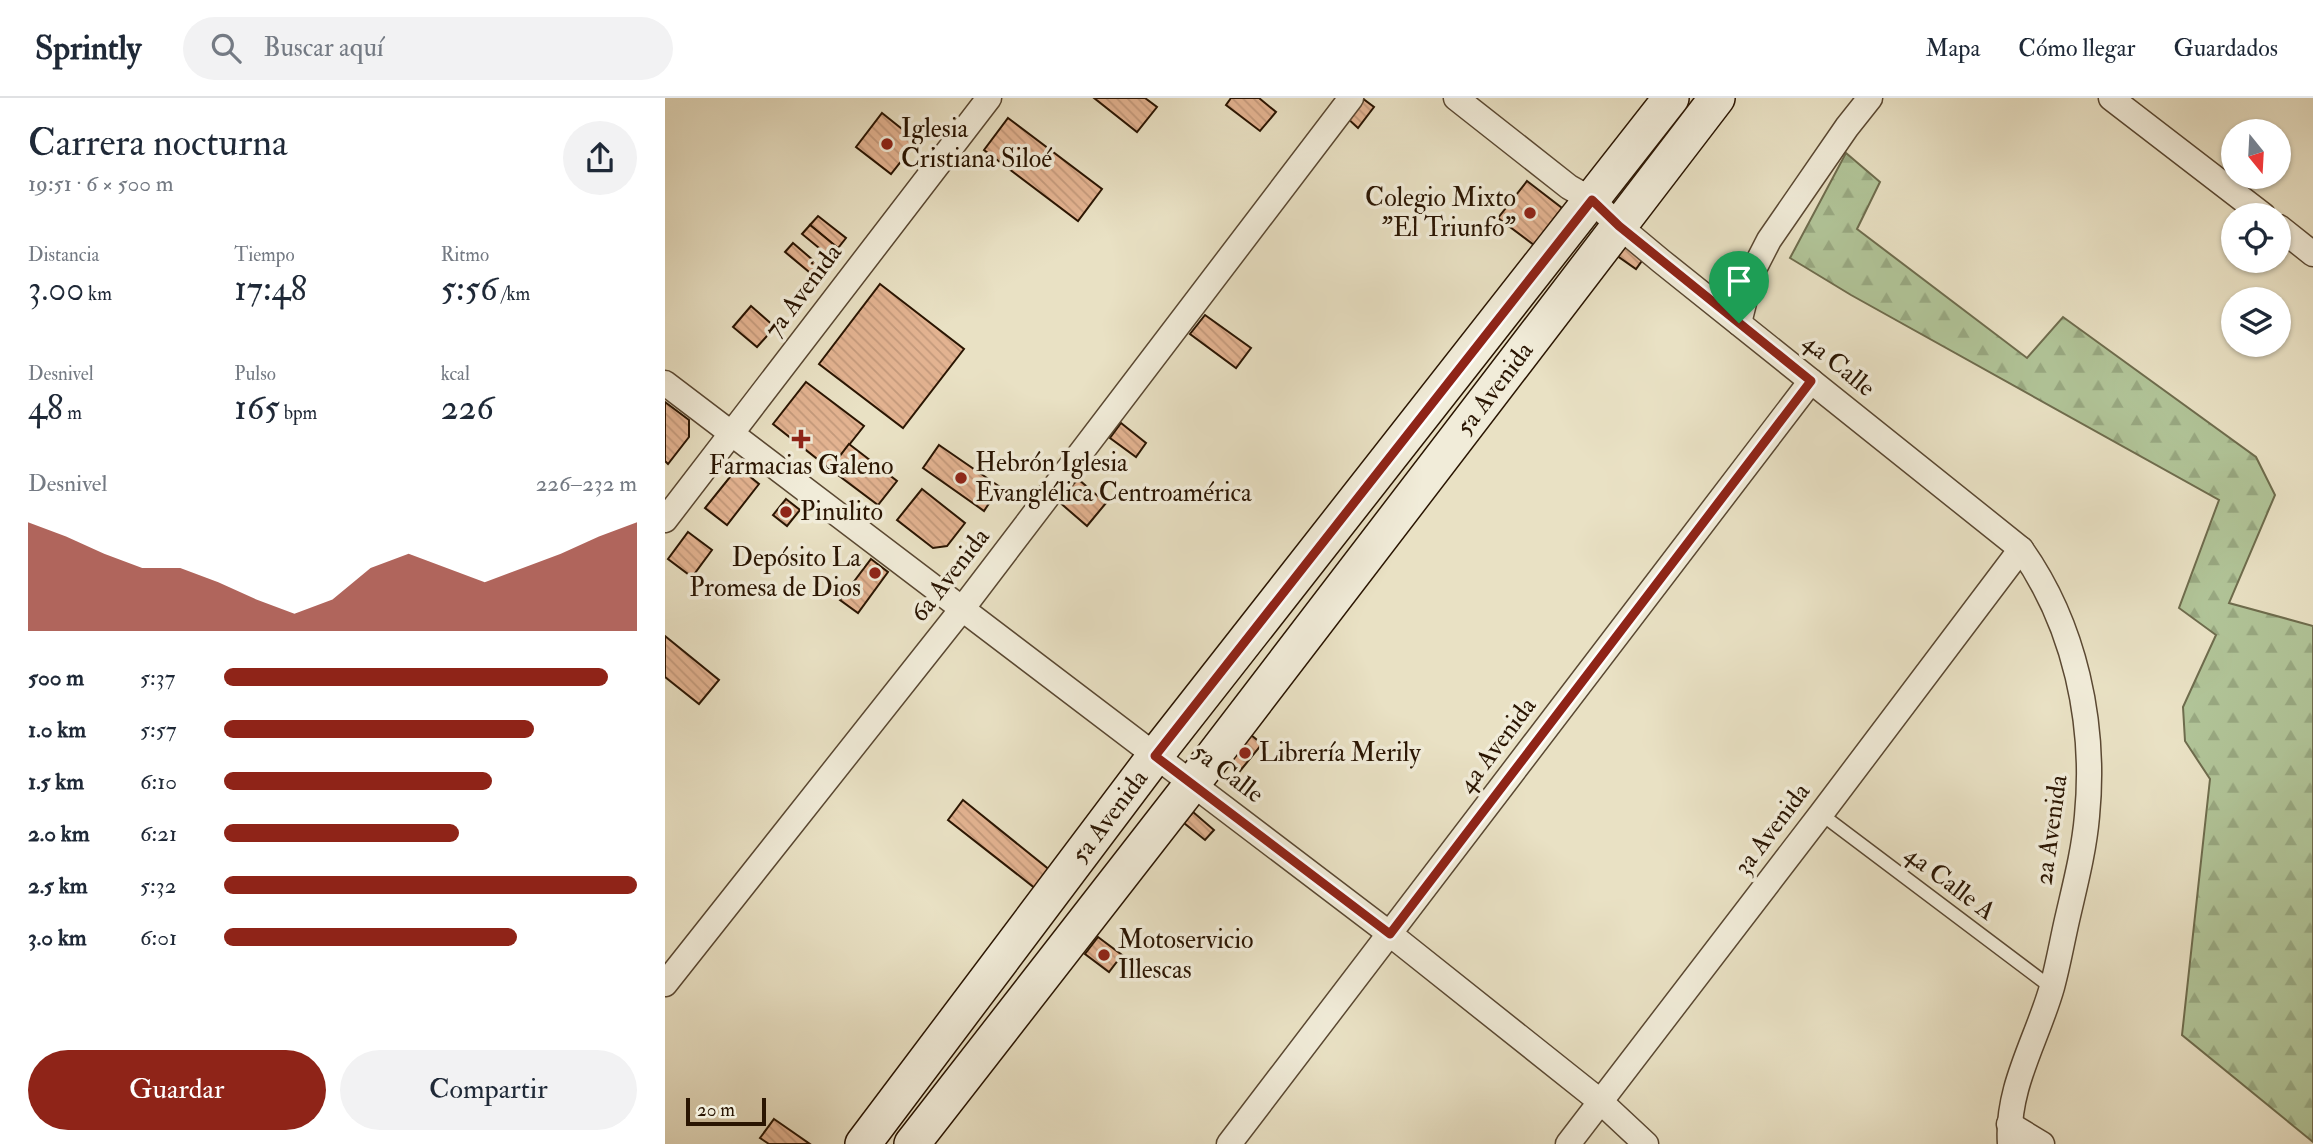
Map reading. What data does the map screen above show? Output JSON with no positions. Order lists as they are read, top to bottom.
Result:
{
  "streets": {
    "main road": ["5a Avenida"],
    "street": [
      "7a Avenida",
      "4a Calle",
      "6a Avenida",
      "4a Avenida",
      "5a Calle",
      "3a Avenida",
      "2a Avenida"
    ],
    "lane": ["4a Calle A"]
  },
  "crossings": [
    ["7a Avenida", "5a Calle"],
    ["4a Calle", "5a Avenida"],
    ["4a Calle", "4a Avenida"],
    ["4a Calle", "3a Avenida"],
    ["4a Calle", "2a Avenida"],
    ["5a Avenida", "5a Calle"],
    ["6a Avenida", "5a Calle"],
    ["4a Avenida", "5a Calle"],
    ["5a Calle", "3a Avenida"],
    ["3a Avenida", "2a Avenida"],
    ["3a Avenida", "4a Calle A"],
    ["2a Avenida", "4a Calle A"]
  ],
  "places": {
    "other": [
      "Iglesia Cristiana Siloé",
      "Colegio Mixto \"El Triunfo\"",
      "Hebrón Iglesia Evanglélica Centroamérica",
      "Pinulito",
      "Depósito La Promesa de Dios",
      "Librería Merily",
      "Motoservicio Illescas"
    ],
    "health": ["Farmacias Galeno"]
  },
  "scale_bar": "20 m",
  "north": "bottom",
  "page": {
    "header": "Sprintly",
    "search": "Buscar aquí",
    "nav": ["Mapa", "Cómo llegar", "Guardados"],
    "heading": ["Carrera nocturna", "19:51 · 6 × 500 m"],
    "stats": [
      ["Distancia", "3.00 km"],
      ["Tiempo", "17:48"],
      ["Ritmo", "5:56 /km"],
      ["Desnivel", "48 m"],
      ["Pulso", "165 bpm"],
      ["kcal", "226"]
    ],
    "chart": ["Desnivel", "226–232 m"],
    "list": [
      {
        "name": "500 m",
        "note": "5:37"
      },
      {
        "name": "1.0 km",
        "note": "5:57"
      },
      {
        "name": "1.5 km",
        "note": "6:10"
      },
      {
        "name": "2.0 km",
        "note": "6:21"
      },
      {
        "name": "2.5 km",
        "note": "5:32"
      },
      {
        "name": "3.0 km",
        "note": "6:01"
      }
    ],
    "buttons": ["Guardar", "Compartir"],
    "scale": "20 m"
  }
}
